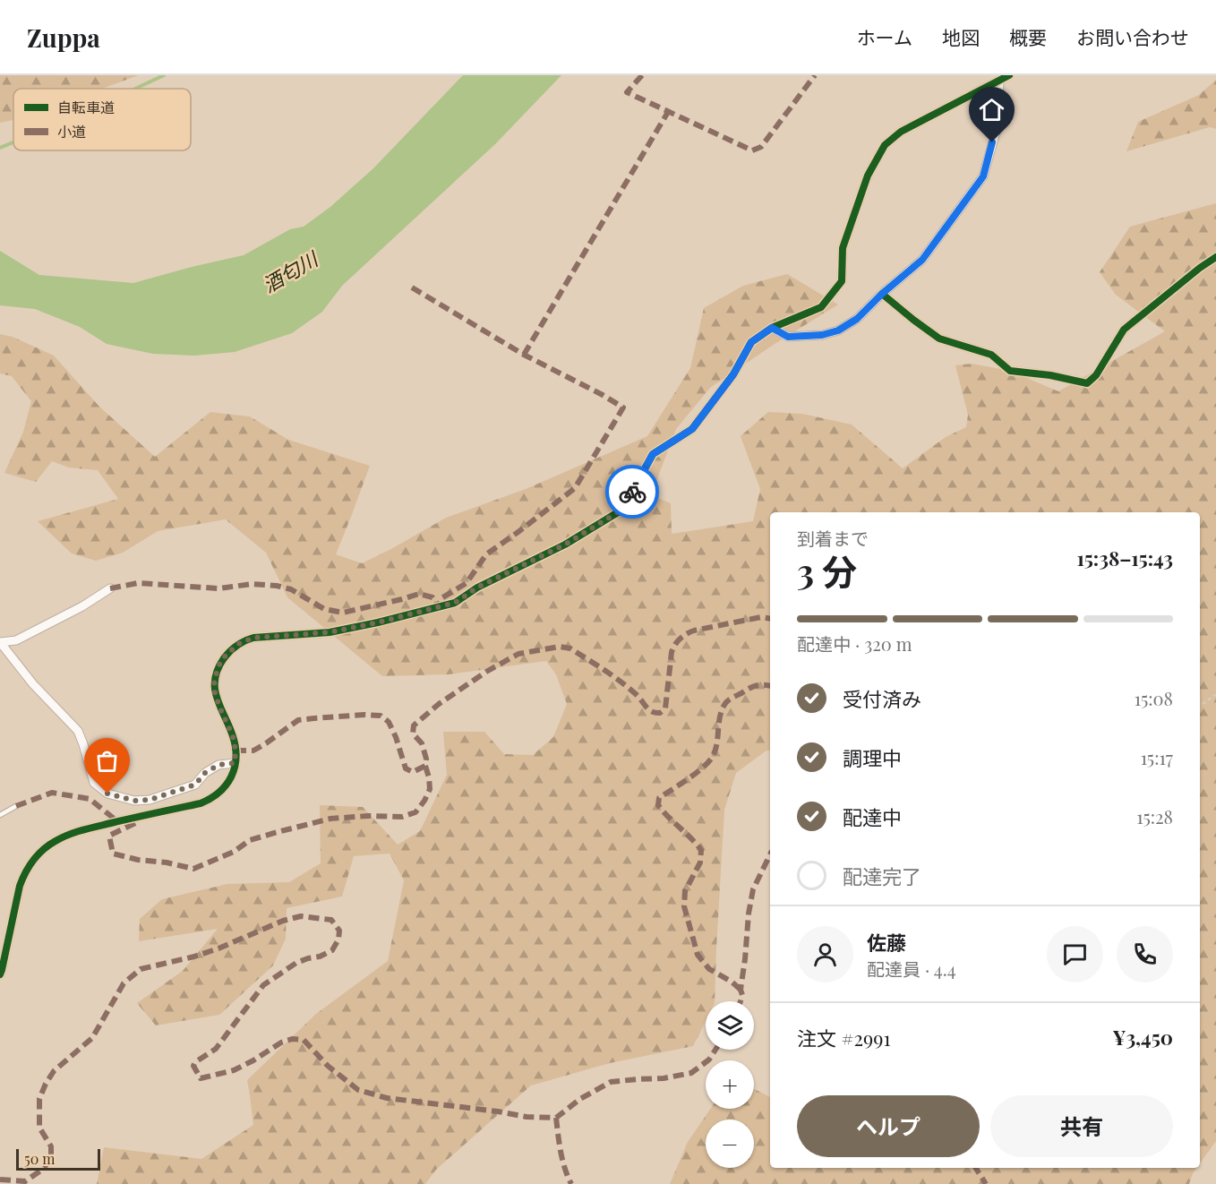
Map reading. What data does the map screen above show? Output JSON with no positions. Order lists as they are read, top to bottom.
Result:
{
  "water": ["酒匂川"],
  "legend": ["自転車道", "小道"],
  "scale_bar": "50 m",
  "page": {
    "header": "Zuppa",
    "nav": [
      "ホーム",
      "地図",
      "概要",
      "お問い合わせ"
    ],
    "heading": ["3 分", "到着まで", "15:38–15:43"],
    "panel": [
      "佐藤",
      "配達員 · 4.4",
      "注文 #2991",
      "¥3,450"
    ],
    "bar": "配達中 · 320 m",
    "list": [
      ["受付済み", "15:08"],
      ["調理中", "15:17"],
      ["配達中", "15:28"],
      "配達完了"
    ],
    "map_buttons": ["+", "−"],
    "buttons": ["ヘルプ", "共有"],
    "scale": "50 m"
  }
}
